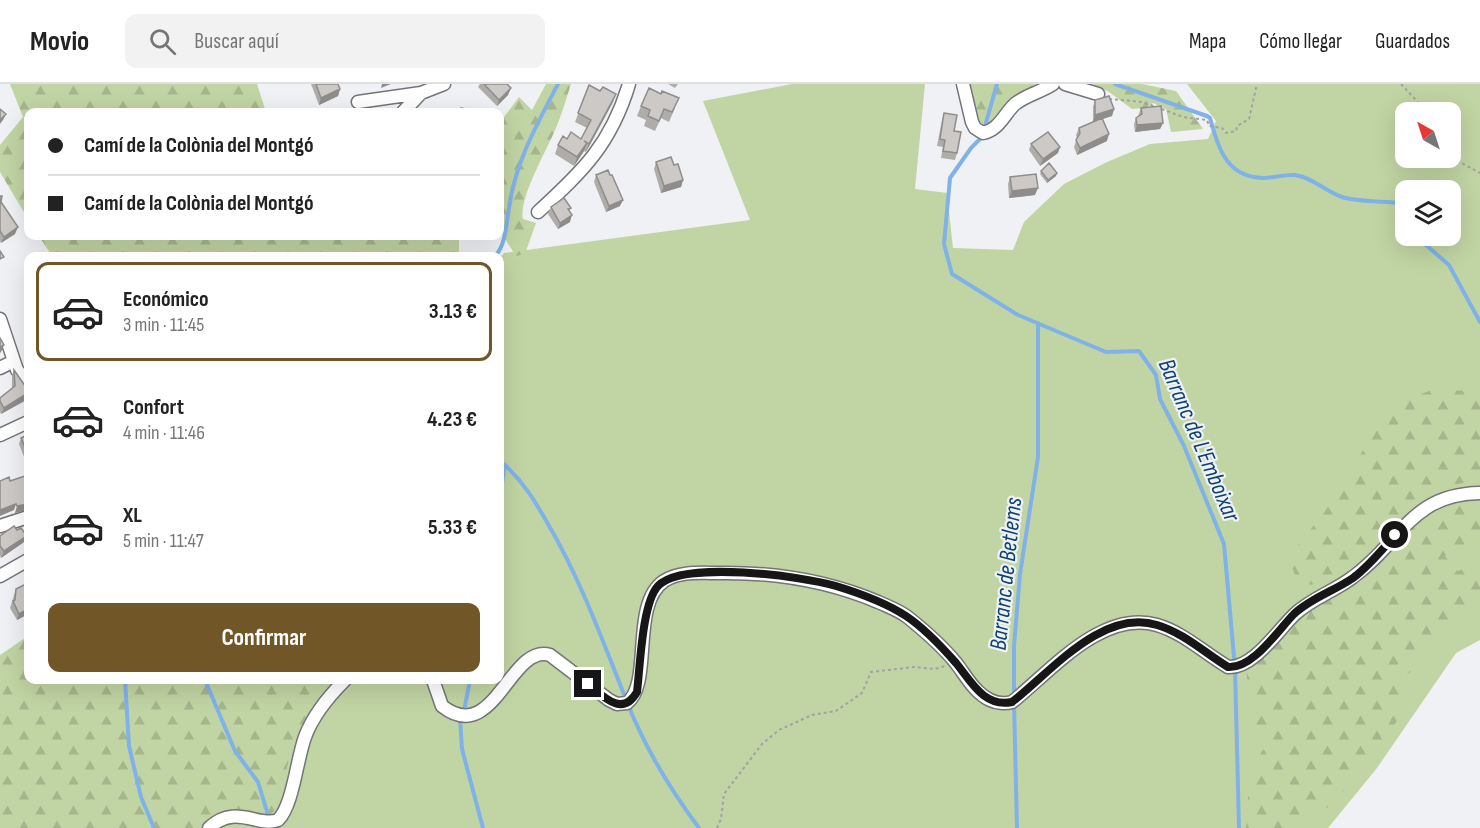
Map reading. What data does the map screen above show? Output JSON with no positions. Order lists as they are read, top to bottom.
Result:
{
  "water": ["Barranc de L'Emboixar", "Barranc de Betlems"],
  "north": "top left",
  "page": {
    "header": "Movio",
    "search": "Buscar aquí",
    "nav": ["Mapa", "Cómo llegar", "Guardados"],
    "banner": ["Camí de la Colònia del Montgó", "Camí de la Colònia del Montgó"],
    "list": [
      {
        "name": "Económico",
        "note": "3 min · 11:45",
        "value": "3.13 €"
      },
      {
        "name": "Confort",
        "note": "4 min · 11:46",
        "value": "4.23 €"
      },
      {
        "name": "XL",
        "note": "5 min · 11:47",
        "value": "5.33 €"
      }
    ],
    "buttons": "Confirmar"
  }
}
